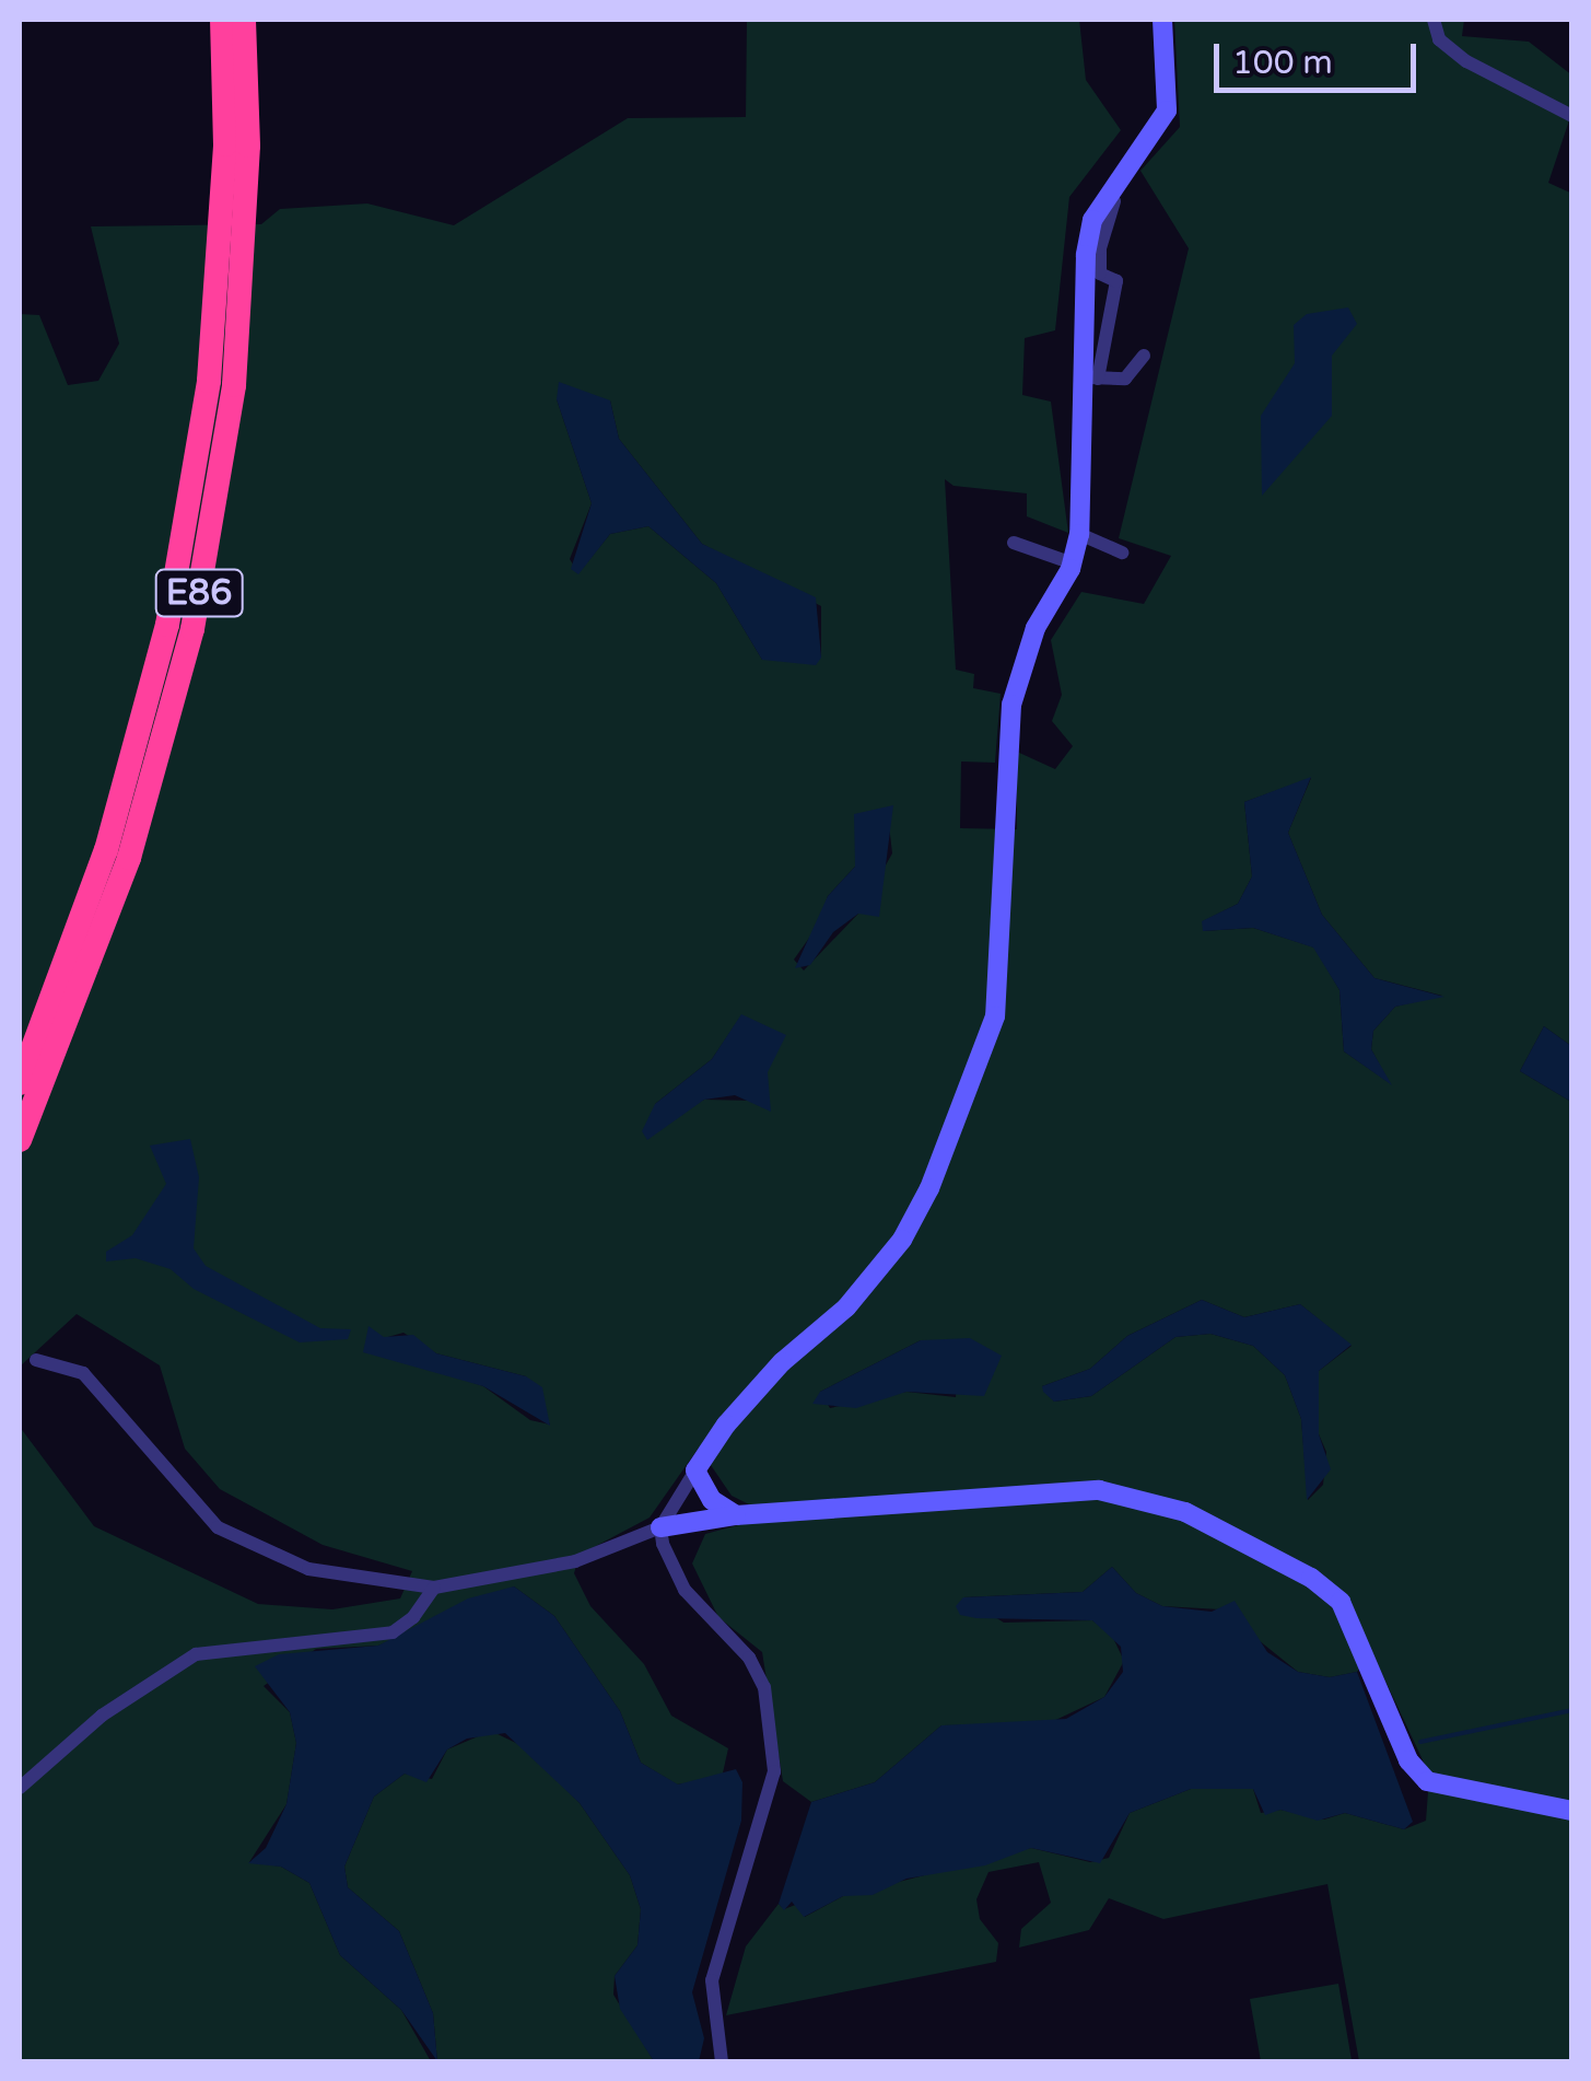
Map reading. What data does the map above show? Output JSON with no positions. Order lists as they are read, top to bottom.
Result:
{
  "streets": {
    "highway": ["E86"]
  },
  "scale_bar": "100 m"
}
